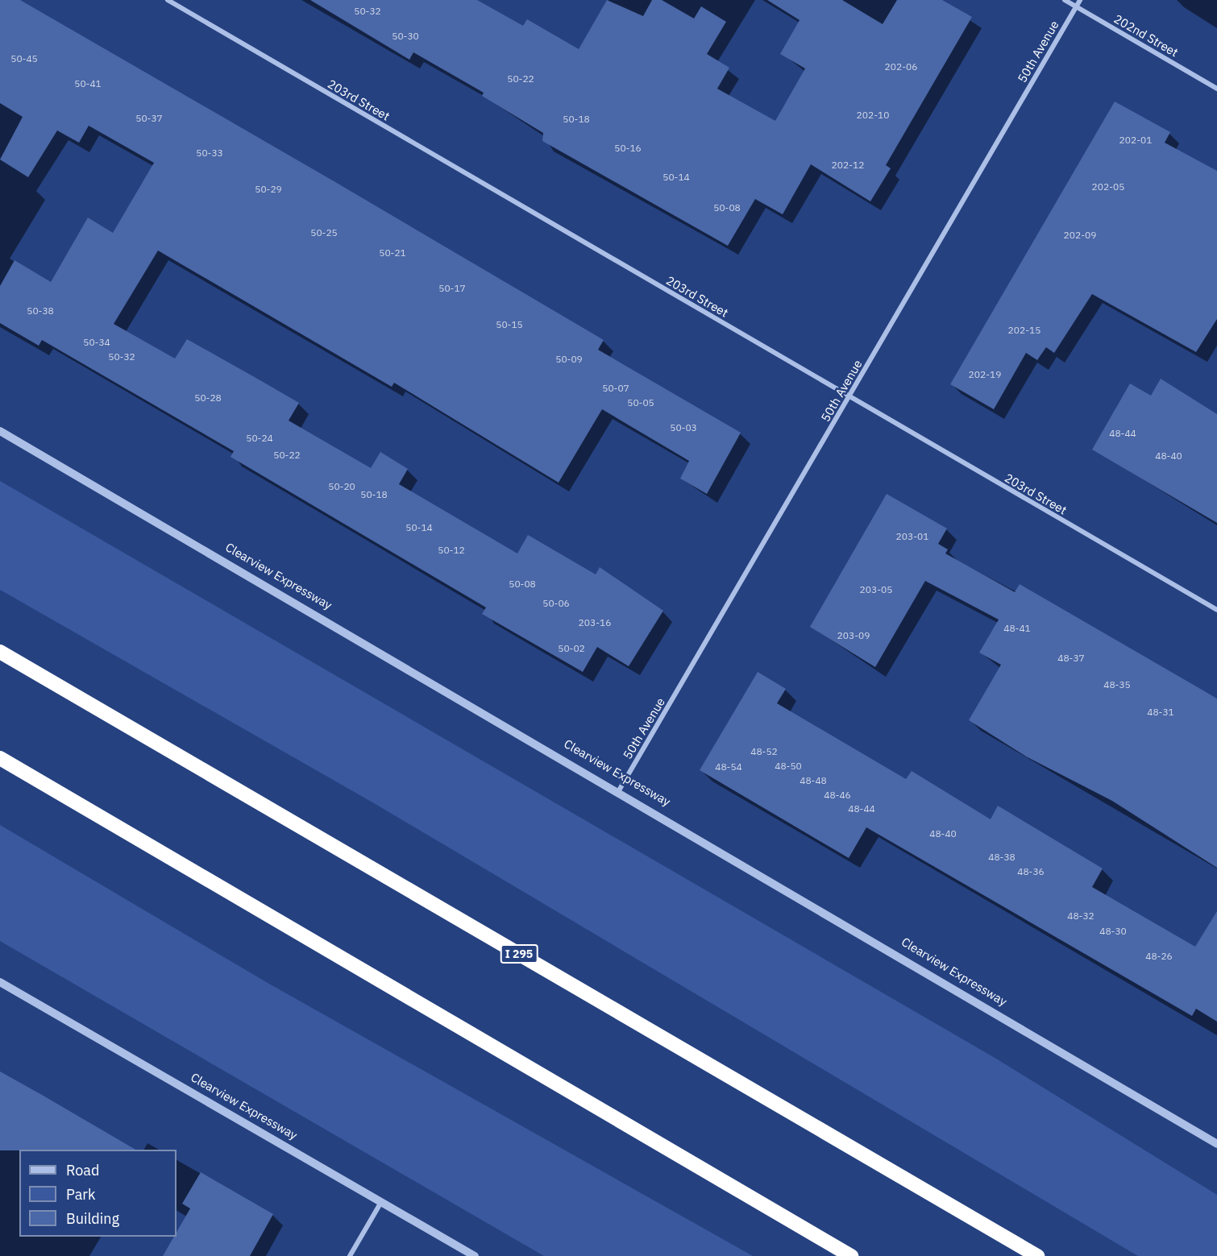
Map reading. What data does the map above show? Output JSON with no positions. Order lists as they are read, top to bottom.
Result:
{
  "streets": {
    "highway": ["I 295"],
    "street": [
      "202nd Street",
      "50th Avenue",
      "203rd Street",
      "Clearview Expressway"
    ]
  },
  "crossings": [
    ["202nd Street", "50th Avenue"],
    ["50th Avenue", "203rd Street"],
    ["50th Avenue", "Clearview Expressway"]
  ],
  "house_numbers": [
    "50-32",
    "50-30",
    "50-45",
    "202-06",
    "50-22",
    "50-41",
    "202-10",
    "50-37",
    "50-18",
    "202-01",
    "50-16",
    "50-33",
    "202-12",
    "50-14",
    "202-05",
    "50-29",
    "50-08",
    "50-25",
    "202-09",
    "50-21",
    "50-17",
    "50-38",
    "50-15",
    "202-15",
    "50-34",
    "50-32",
    "50-09",
    "202-19",
    "50-07",
    "50-28",
    "50-05",
    "50-03",
    "48-44",
    "50-24",
    "50-22",
    "48-40",
    "50-20",
    "50-18",
    "50-14",
    "203-01",
    "50-12",
    "50-08",
    "203-05",
    "50-06",
    "203-16",
    "48-41",
    "203-09",
    "50-02",
    "48-37",
    "48-35",
    "48-31",
    "48-52",
    "48-50",
    "48-54",
    "48-48",
    "48-46",
    "48-44",
    "48-40",
    "48-38",
    "48-36",
    "48-32",
    "48-30",
    "48-26"
  ],
  "legend": ["Road", "Park", "Building"]
}
